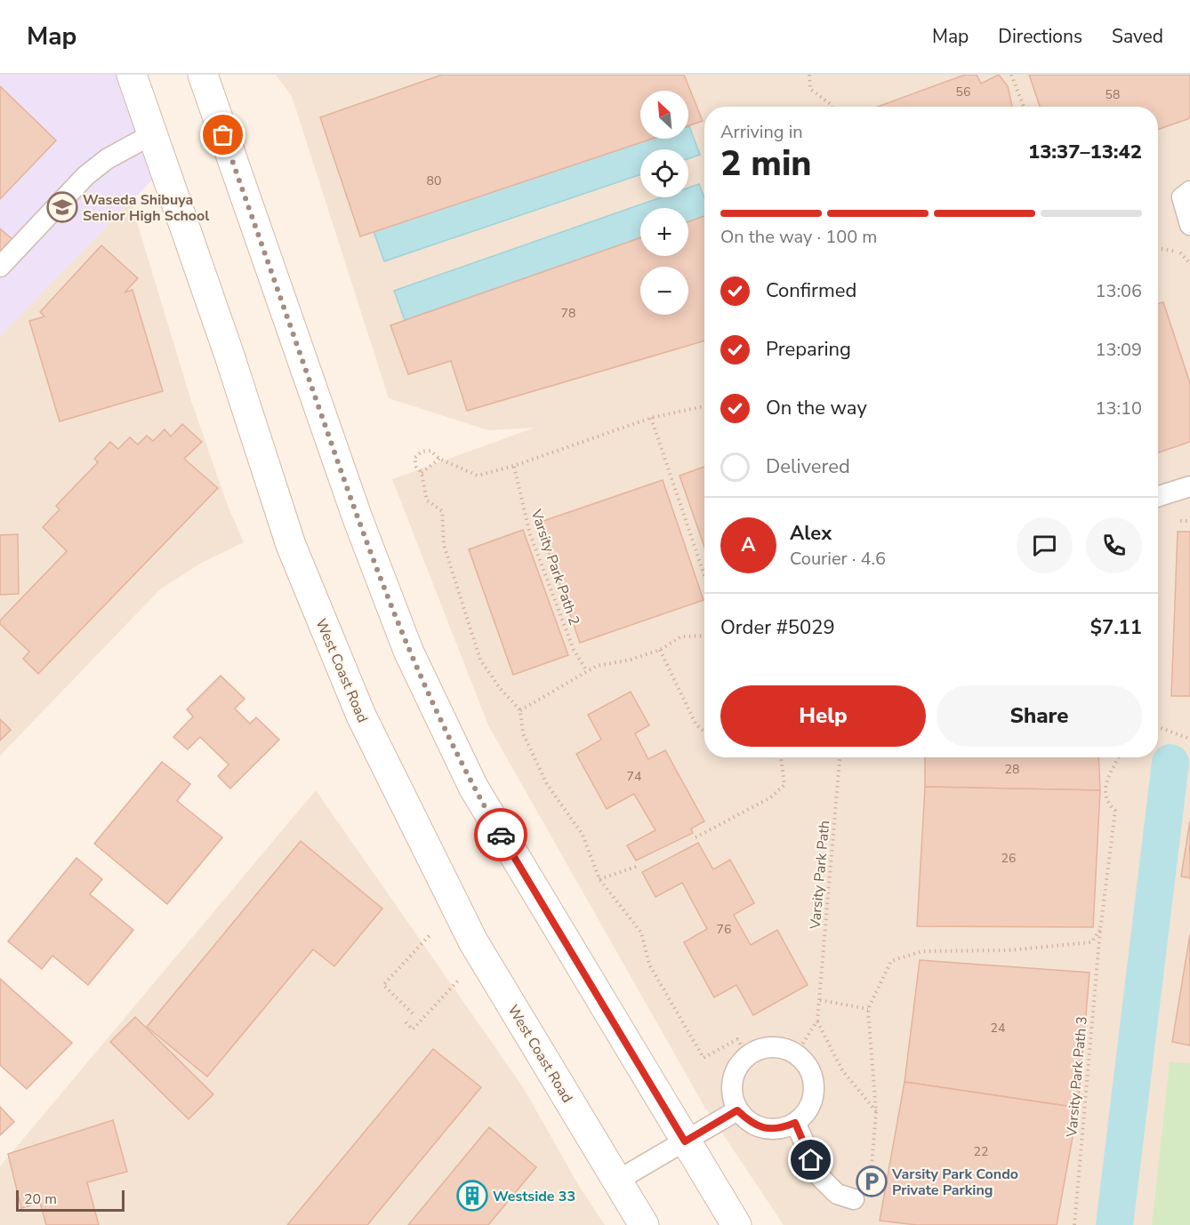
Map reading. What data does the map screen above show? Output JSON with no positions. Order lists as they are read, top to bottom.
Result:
{
  "streets": {
    "main road": ["West Coast Road"],
    "path": ["Varsity Park Path 2", "Varsity Park Path", "Varsity Park Path 3"]
  },
  "places": {
    "school or university": ["Waseda Shibuya Senior High School"],
    "parking": ["Varsity Park Condo Private Parking"],
    "building": ["Westside 33"]
  },
  "house_numbers": [
    "56",
    "58",
    "80",
    "78",
    "28",
    "74",
    "26",
    "76",
    "24",
    "22"
  ],
  "scale_bar": "20 m",
  "north": "top left",
  "page": {
    "header": "Map",
    "nav": ["Map", "Directions", "Saved"],
    "map_buttons": ["+", "−"],
    "heading": ["2 min", "Arriving in", "13:37–13:42"],
    "panel": [
      "Alex",
      "Courier · 4.6",
      "Order #5029",
      "$7.11"
    ],
    "bar": "On the way · 100 m",
    "list": [
      ["Confirmed", "13:06"],
      ["Preparing", "13:09"],
      ["On the way", "13:10"],
      "Delivered"
    ],
    "round": "A",
    "buttons": ["Help", "Share"],
    "scale": "20 m"
  }
}
